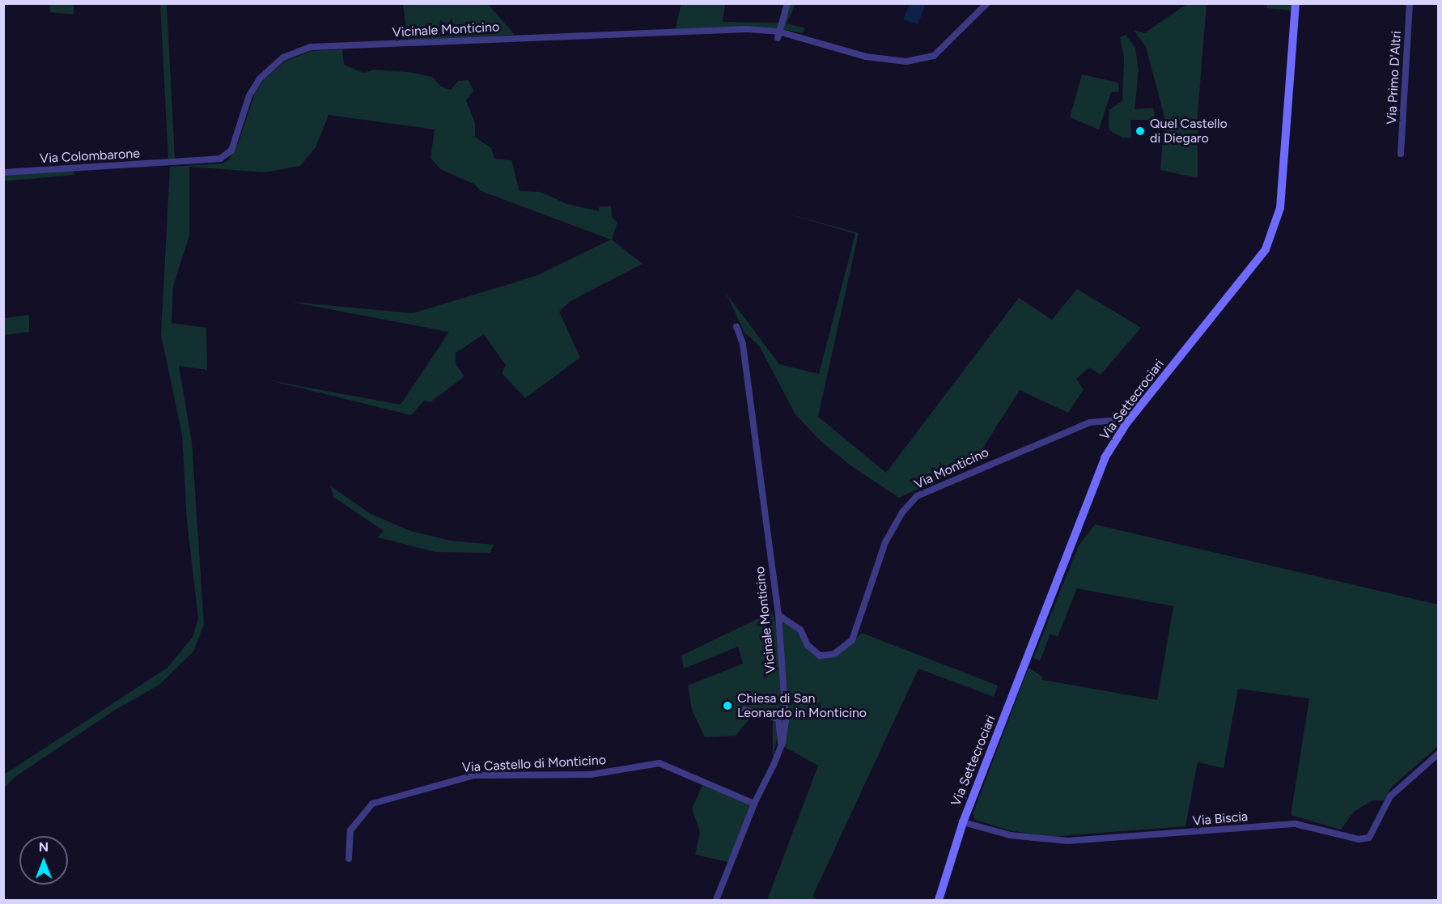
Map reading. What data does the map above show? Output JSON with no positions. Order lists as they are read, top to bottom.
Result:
{
  "streets": {
    "main road": ["Via Settecrociari"],
    "street": [
      "Vicinale Monticino",
      "Via Primo D'Altri",
      "Via Colombarone",
      "Via Monticino",
      "Via Castello di Monticino",
      "Via Biscia"
    ]
  },
  "crossings": [
    ["Vicinale Monticino", "Via Colombarone"],
    ["Vicinale Monticino", "Via Monticino"],
    ["Vicinale Monticino", "Via Castello di Monticino"],
    ["Via Settecrociari", "Via Monticino"],
    ["Via Settecrociari", "Via Biscia"]
  ],
  "places": ["Quel Castello di Diegaro", "Chiesa di San Leonardo in Monticino"],
  "north": "top"
}
